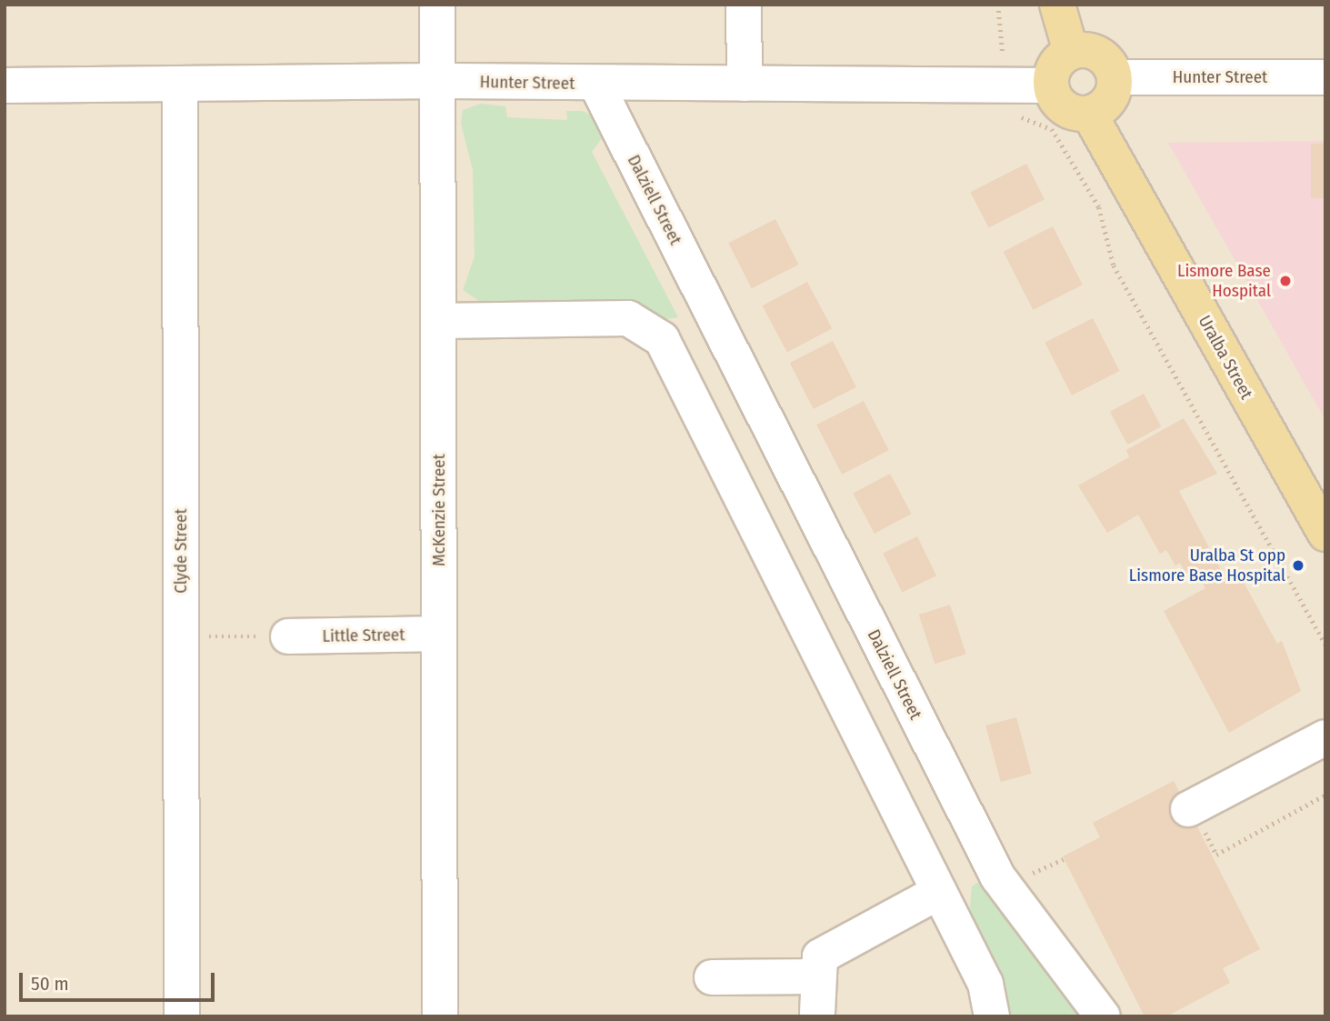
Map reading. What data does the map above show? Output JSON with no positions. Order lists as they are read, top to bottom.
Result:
{
  "streets": {
    "main road": ["Uralba Street"],
    "street": [
      "Hunter Street",
      "Dalziell Street",
      "McKenzie Street",
      "Clyde Street",
      "Little Street"
    ]
  },
  "crossings": [
    ["Hunter Street", "Dalziell Street"],
    ["Hunter Street", "Uralba Street"],
    ["Hunter Street", "McKenzie Street"],
    ["Hunter Street", "Clyde Street"],
    ["McKenzie Street", "Little Street"]
  ],
  "places": ["Lismore Base Hospital", "Uralba St opp Lismore Base Hospital"],
  "scale_bar": "50 m"
}
